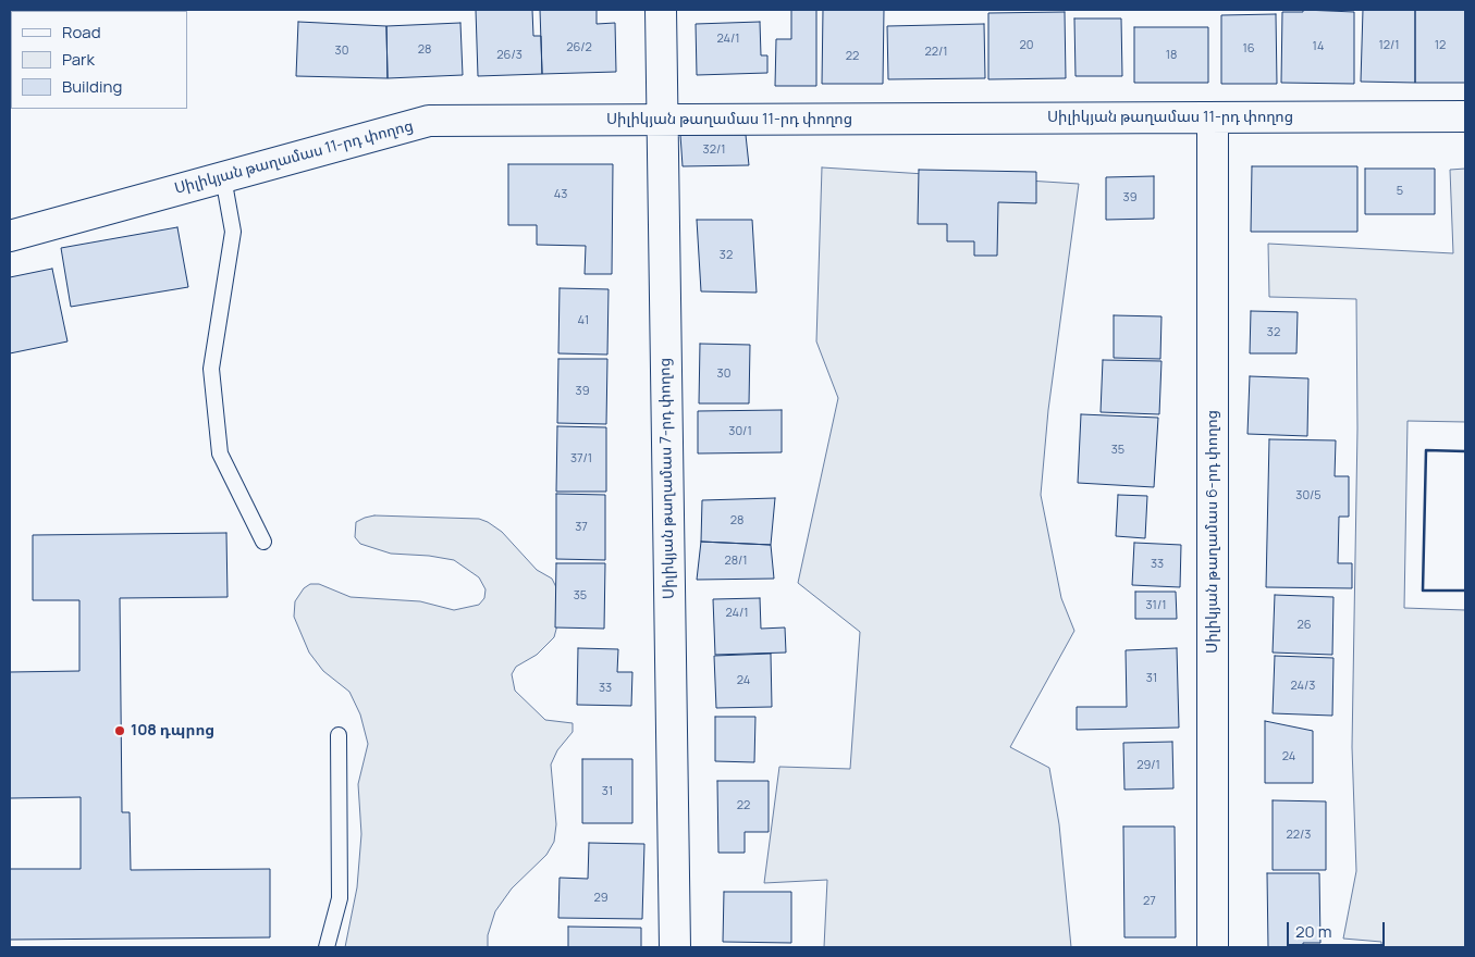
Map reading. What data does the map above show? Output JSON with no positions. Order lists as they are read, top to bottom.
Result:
{
  "streets": {
    "street": ["Սիլիկյան թաղամաս 11-րդ փողոց", "Սիլիկյան թաղամաս 7-րդ փողոց", "Սիլիկյան թաղամաս 6-րդ փողոց"]
  },
  "crossings": [
    ["Սիլիկյան թաղամաս 11-րդ փողոց", "Սիլիկյան թաղամաս 7-րդ փողոց"],
    ["Սիլիկյան թաղամաս 11-րդ փողոց", "Սիլիկյան թաղամաս 6-րդ փողոց"]
  ],
  "places": ["108 դպրոց"],
  "house_numbers": [
    "24/1",
    "20",
    "12/1",
    "12",
    "14",
    "26/2",
    "16",
    "28",
    "30",
    "22/1",
    "26/3",
    "18",
    "22",
    "32/1",
    "5",
    "43",
    "39",
    "32",
    "41",
    "32",
    "30",
    "39",
    "30/1",
    "35",
    "37/1",
    "30/5",
    "28",
    "37",
    "28/1",
    "33",
    "35",
    "31/1",
    "24/1",
    "26",
    "31",
    "24",
    "24/3",
    "33",
    "24",
    "29/1",
    "31",
    "22",
    "22/3",
    "29",
    "27"
  ],
  "legend": ["Road", "Park", "Building"],
  "scale_bar": "20 m"
}
